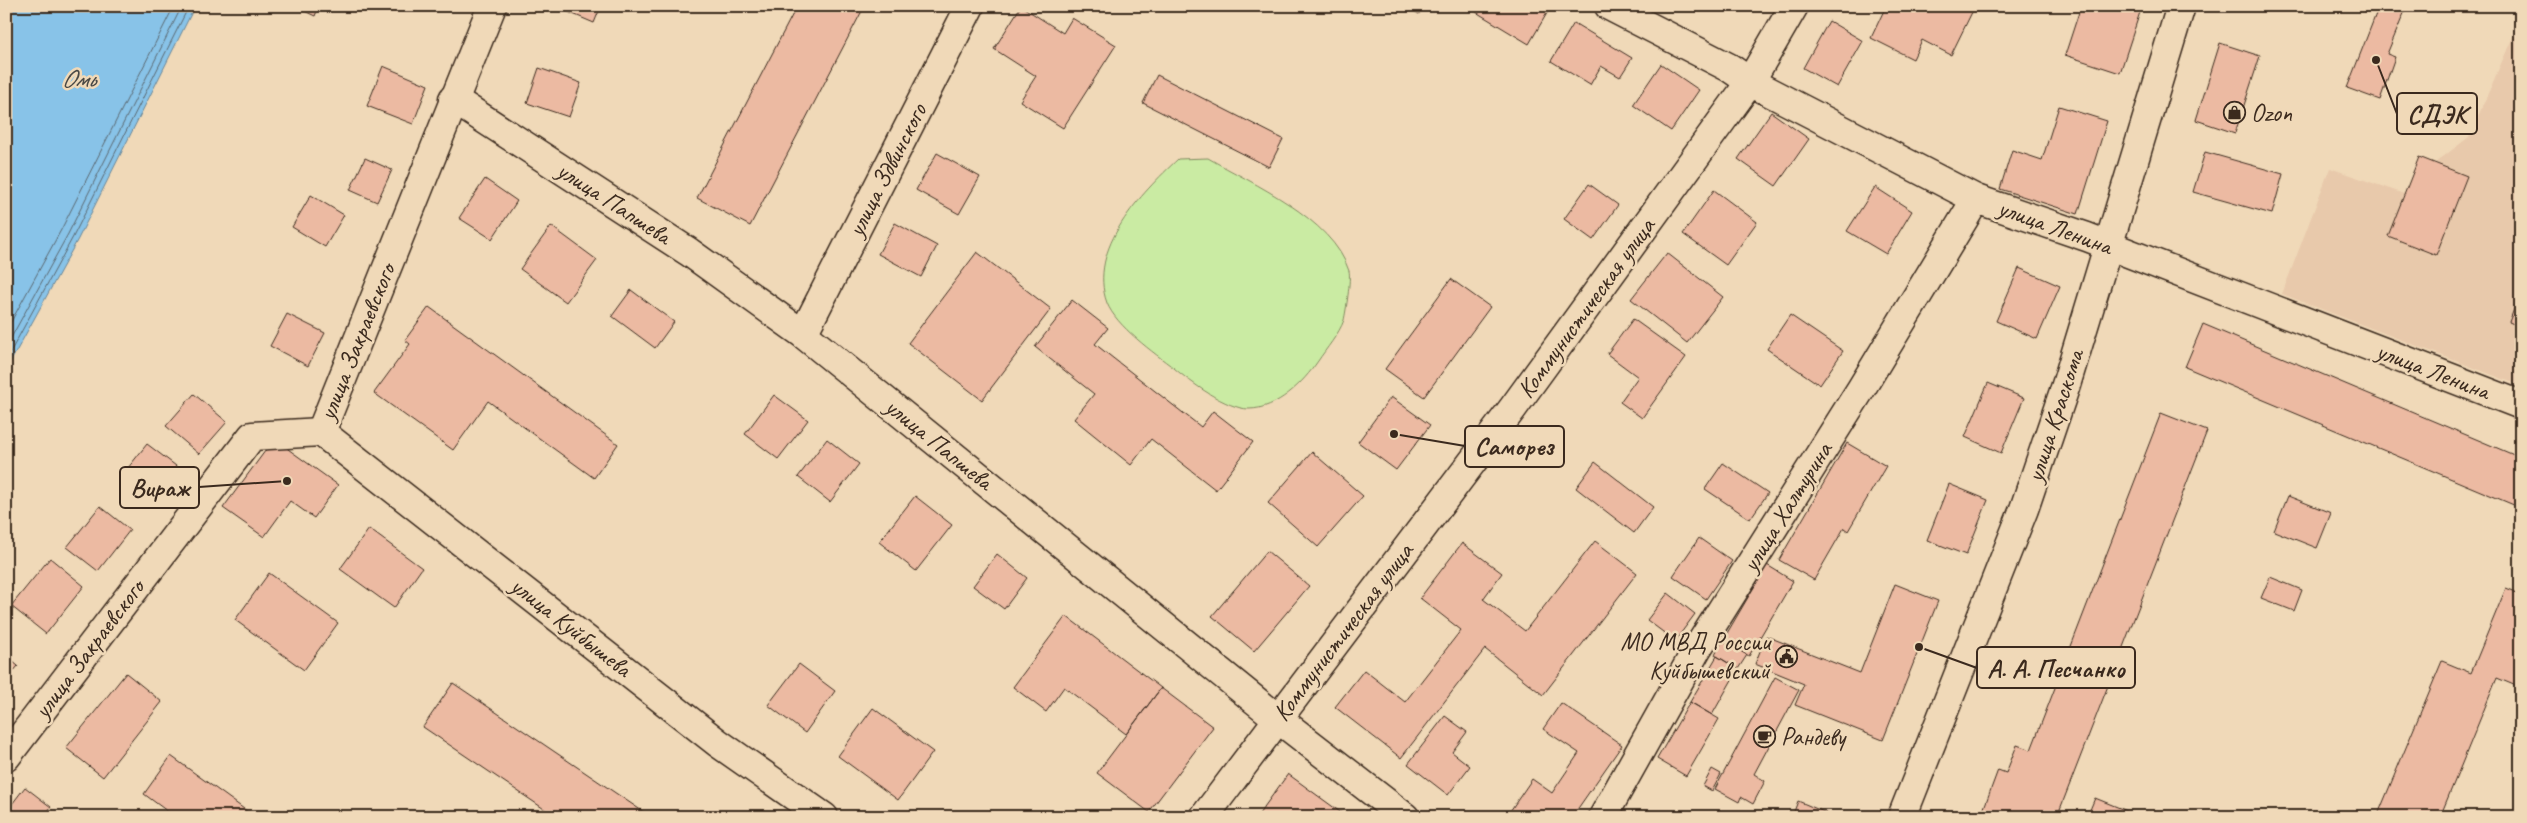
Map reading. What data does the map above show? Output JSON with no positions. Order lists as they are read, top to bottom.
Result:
{
  "streets": {
    "street": [
      "улица Здвинского",
      "улица Папшева",
      "улица Ленина",
      "Коммунистическая улица",
      "улица Закраевского",
      "улица Краскома",
      "улица Халтурина",
      "улица Куйбышева"
    ]
  },
  "crossings": [
    ["улица Здвинского", "улица Папшева"],
    ["улица Папшева", "Коммунистическая улица"],
    ["улица Папшева", "улица Закраевского"],
    ["улица Ленина", "Коммунистическая улица"],
    ["улица Ленина", "улица Краскома"],
    ["улица Ленина", "улица Халтурина"],
    ["улица Закраевского", "улица Куйбышева"]
  ],
  "water": ["Омь"],
  "places": {
    "other": [
      "СДЭК",
      "Саморез",
      "Вираж",
      "А. А. Песчанко"
    ],
    "shop": ["Ozon"],
    "public building": ["МО МВД России Куйбышевский"],
    "cafe": ["Рандеву"]
  }
}
